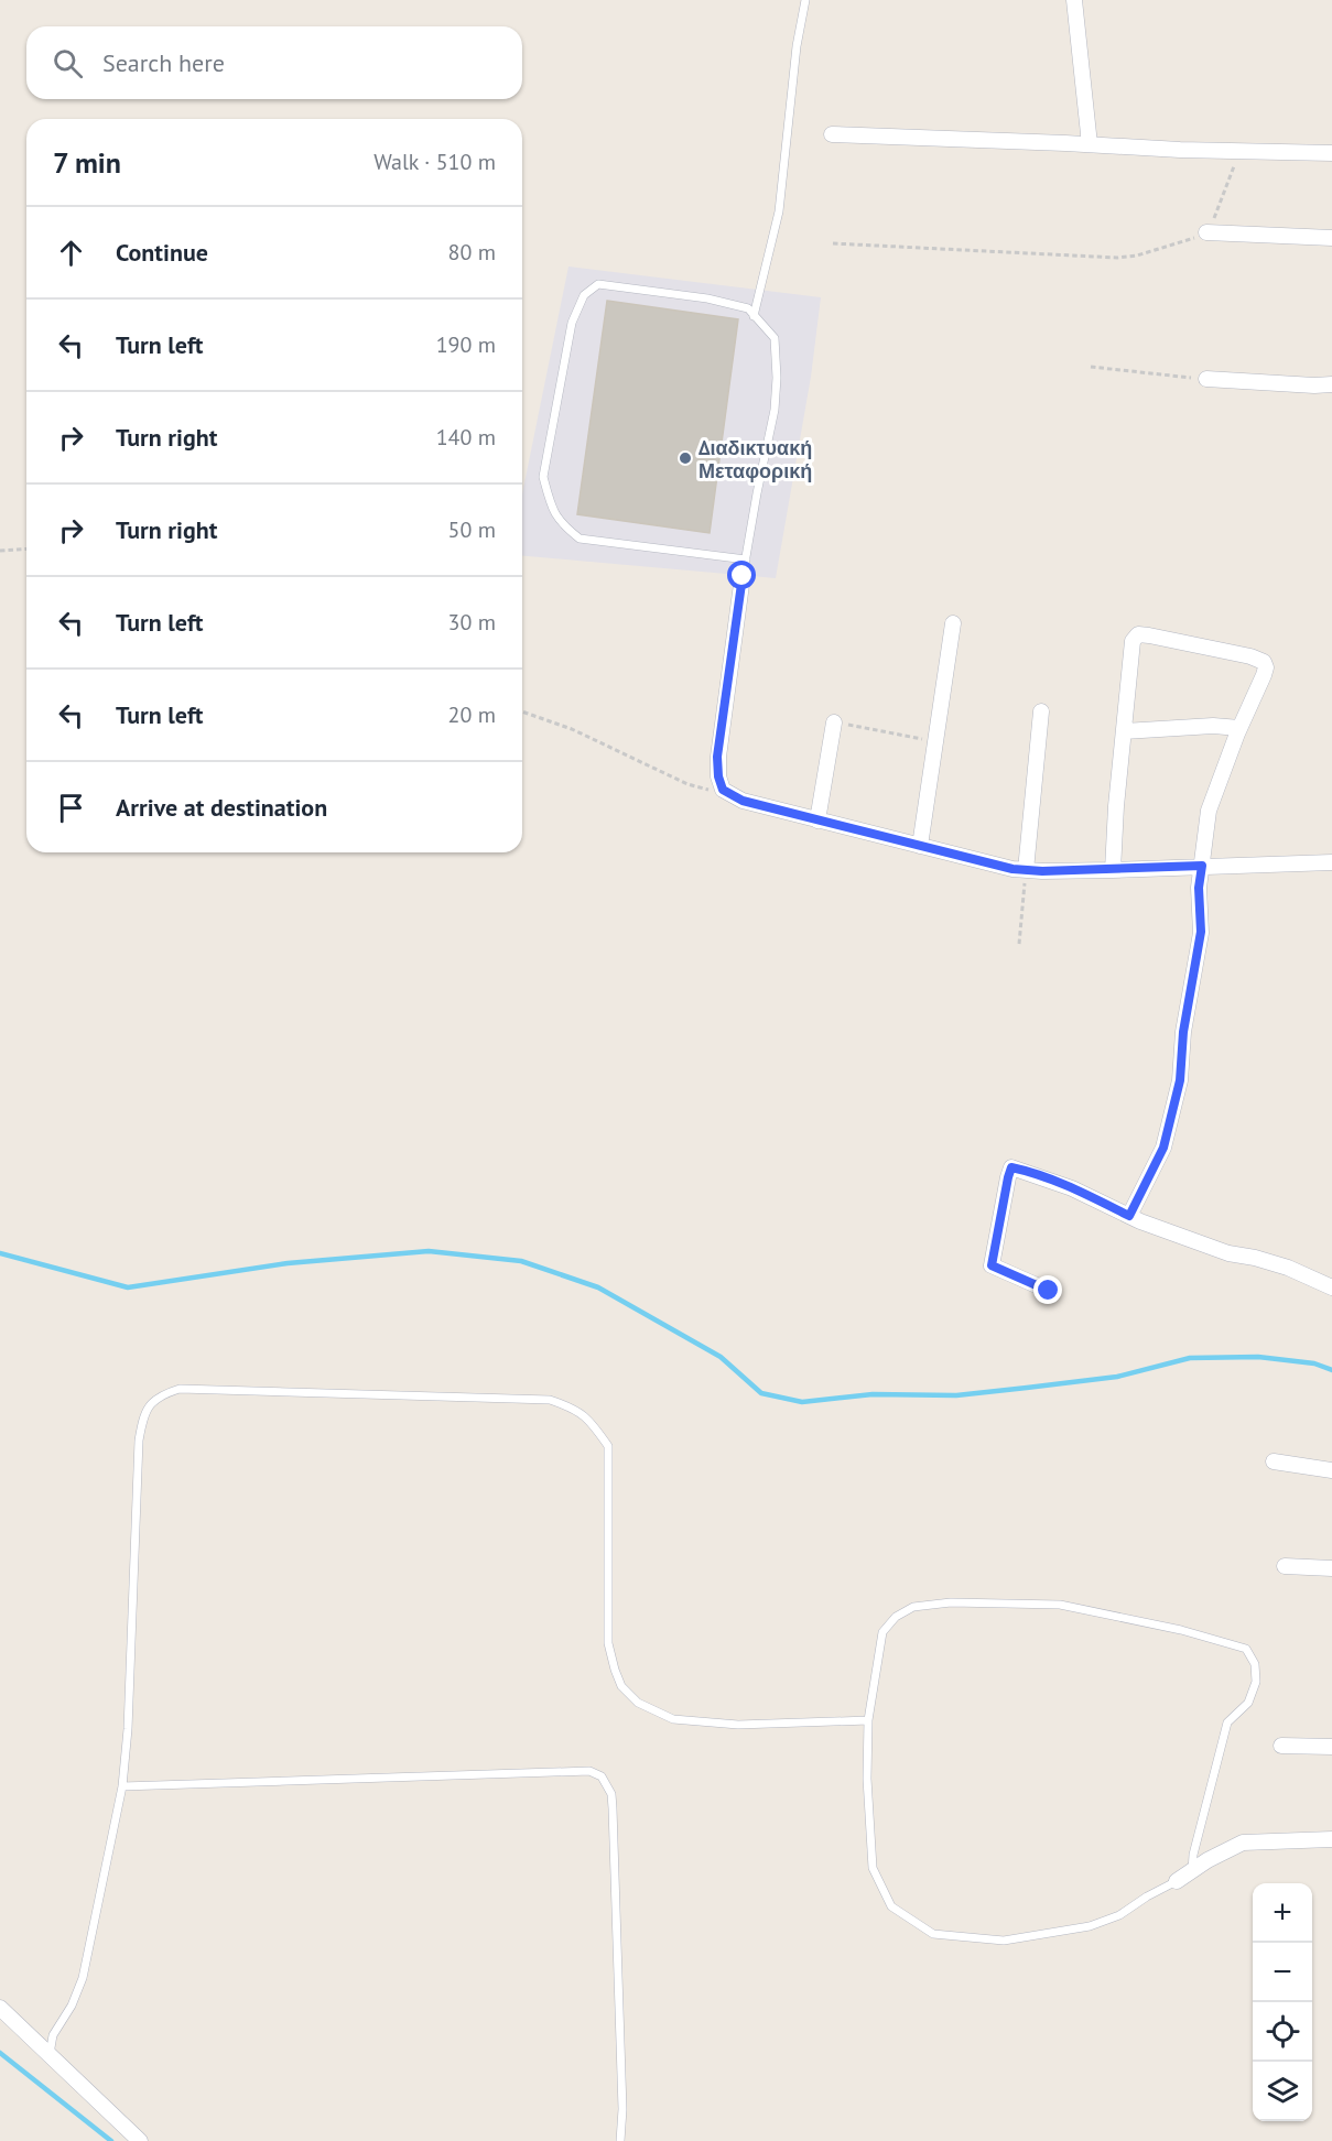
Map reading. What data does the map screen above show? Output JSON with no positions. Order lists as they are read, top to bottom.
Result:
{
  "places": ["Διαδικτυακή Μεταφορική"],
  "page": {
    "search": "Search here",
    "heading": ["7 min", "Walk · 510 m"],
    "list": [
      ["Continue", "80 m"],
      ["Turn left", "190 m"],
      ["Turn right", "140 m"],
      ["Turn right", "50 m"],
      ["Turn left", "30 m"],
      ["Turn left", "20 m"],
      "Arrive at destination"
    ],
    "map_buttons": ["+", "−"]
  }
}
